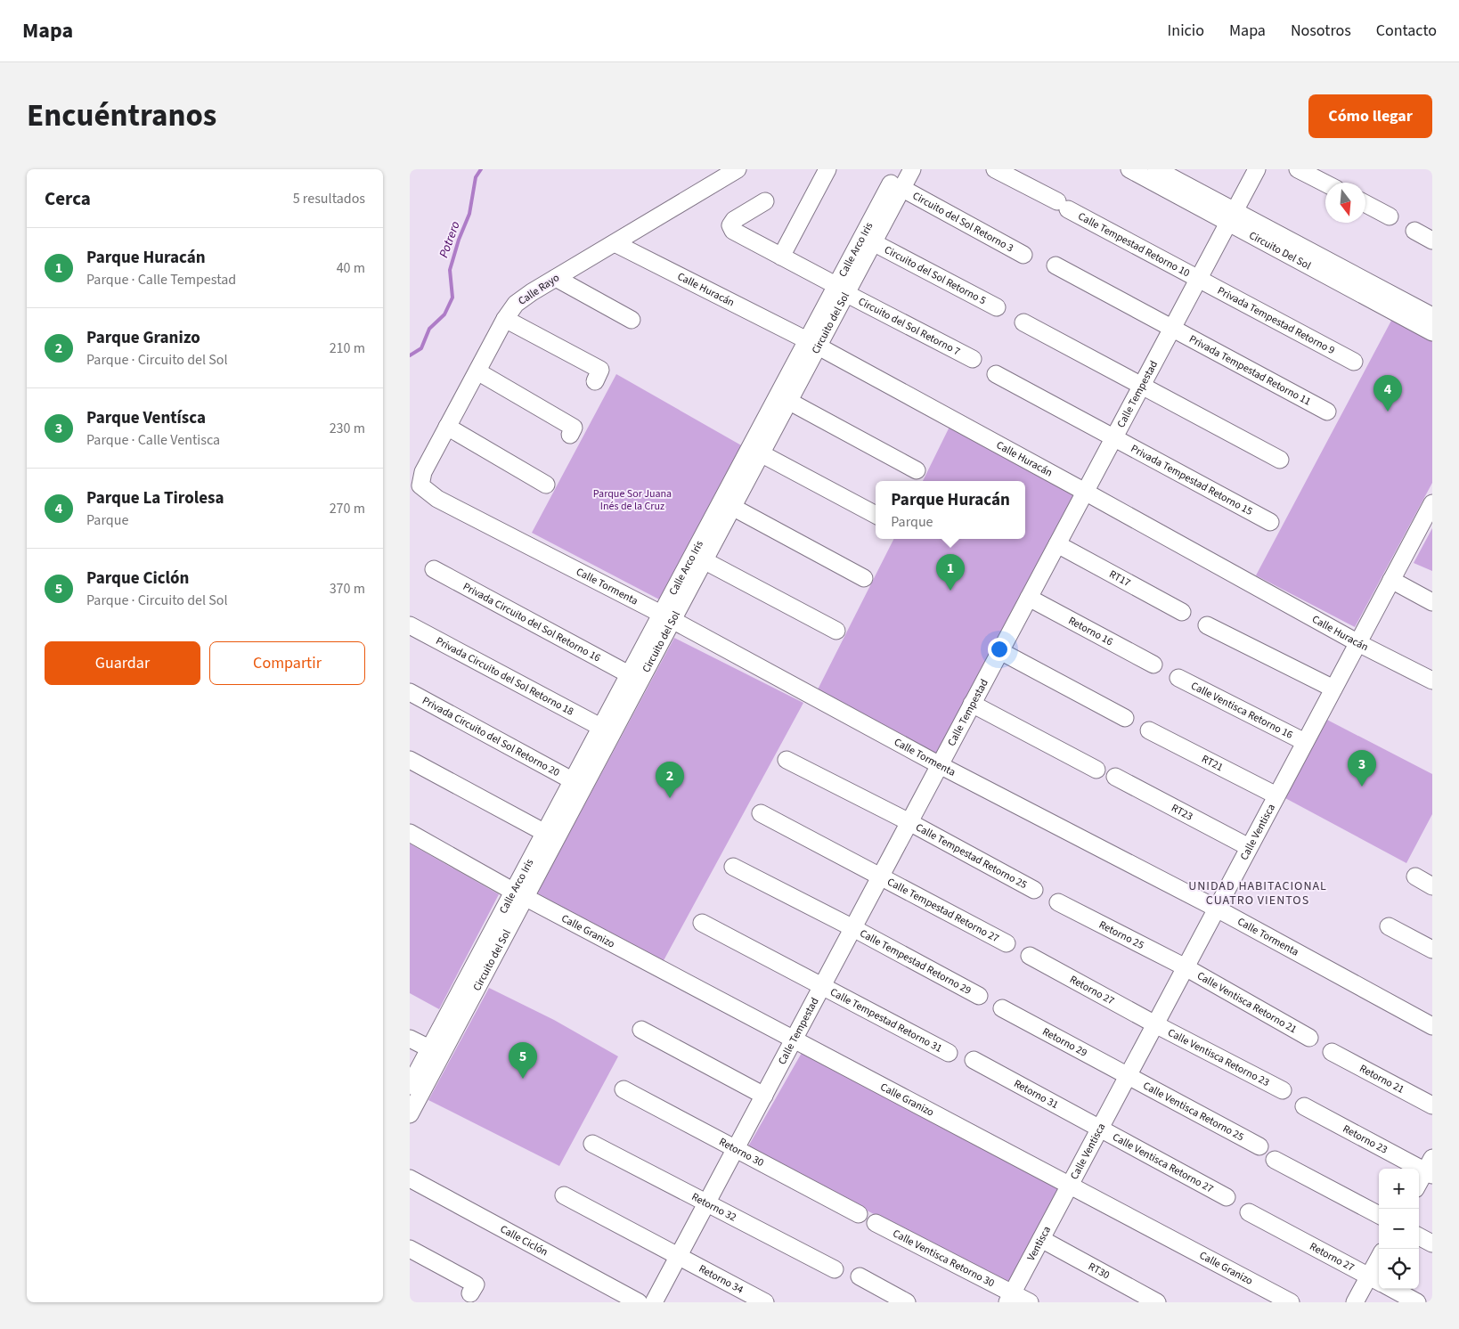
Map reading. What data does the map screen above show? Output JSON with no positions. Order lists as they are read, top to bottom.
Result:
{
  "streets": {
    "street": [
      "Circuito del Sol Retorno 3",
      "Calle Tempestad Retorno 10",
      "Calle Arco Iris",
      "Circuito Del Sol",
      "Circuito del Sol Retorno 5",
      "Calle Rayo",
      "Calle Huracán",
      "Privada Tempestad Retorno 9",
      "Circuito del Sol",
      "Circuito del Sol Retorno 7",
      "Privada Tempestad Retorno 11",
      "Calle Tempestad",
      "Privada Tempestad Retorno 15",
      "RT17",
      "Calle Tormenta",
      "Privada Circuito del Sol Retorno 16",
      "Retorno 16",
      "Privada Circuito del Sol Retorno 18",
      "Calle Ventisca Retorno 16",
      "Privada Circuito del Sol Retorno 20",
      "RT21",
      "RT23",
      "Calle Ventisca",
      "Calle Tempestad Retorno 25",
      "Calle Tempestad Retorno 27",
      "Calle Granizo",
      "Retorno 25",
      "Calle Tempestad Retorno 29",
      "Retorno 27",
      "Calle Ventisca Retorno 21",
      "Calle Tempestad Retorno 31",
      "Retorno 29",
      "Calle Ventisca Retorno 23",
      "Retorno 21",
      "Retorno 31",
      "Calle Ventisca Retorno 25",
      "Retorno 23",
      "Retorno 30",
      "Calle Ventisca Retorno 27",
      "Retorno 32",
      "Calle Ciclón",
      "Ventisca",
      "Calle Ventisca Retorno 30",
      "RT30",
      "Retorno 34"
    ]
  },
  "crossings": [
    ["Circuito del Sol Retorno 3", "Circuito del Sol"],
    ["Calle Tempestad Retorno 10", "Privada Tempestad Retorno 9"],
    ["Calle Tempestad Retorno 10", "Calle Tempestad"],
    ["Calle Arco Iris", "Calle Huracán"],
    ["Calle Arco Iris", "Circuito del Sol"],
    ["Calle Arco Iris", "Circuito del Sol Retorno 7"],
    ["Calle Arco Iris", "Calle Tormenta"],
    ["Calle Arco Iris", "Privada Circuito del Sol Retorno 16"],
    ["Calle Arco Iris", "Privada Circuito del Sol Retorno 18"],
    ["Calle Arco Iris", "Privada Circuito del Sol Retorno 20"],
    ["Calle Arco Iris", "Calle Granizo"],
    ["Circuito Del Sol", "Calle Tempestad"],
    ["Circuito del Sol Retorno 5", "Circuito del Sol"],
    ["Calle Rayo", "Calle Huracán"],
    ["Calle Rayo", "Calle Tormenta"],
    ["Calle Huracán", "Circuito del Sol"],
    ["Calle Huracán", "Calle Tempestad"],
    ["Calle Huracán", "Calle Ventisca"],
    ["Privada Tempestad Retorno 9", "Calle Tempestad"],
    ["Circuito del Sol", "Circuito del Sol Retorno 7"],
    ["Circuito del Sol", "Calle Tormenta"],
    ["Circuito del Sol", "Calle Granizo"],
    ["Privada Tempestad Retorno 11", "Calle Tempestad"],
    ["Calle Tempestad", "Privada Tempestad Retorno 15"],
    ["Calle Tempestad", "RT17"],
    ["Calle Tempestad", "Calle Tormenta"],
    ["Calle Tempestad", "Retorno 16"],
    ["Calle Tempestad", "Calle Tempestad Retorno 25"],
    ["Calle Tempestad", "Calle Tempestad Retorno 27"],
    ["Calle Tempestad", "Calle Granizo"],
    ["Calle Tempestad", "Calle Tempestad Retorno 29"],
    ["Calle Tempestad", "Calle Tempestad Retorno 31"],
    ["Calle Tempestad", "Retorno 30"],
    ["Calle Tempestad", "Retorno 32"],
    ["Calle Tempestad", "Retorno 34"],
    ["Calle Tormenta", "Calle Ventisca"],
    ["Calle Ventisca Retorno 16", "Calle Ventisca"],
    ["RT21", "Calle Ventisca"],
    ["RT23", "Calle Ventisca"],
    ["Calle Ventisca", "Calle Granizo"],
    ["Calle Ventisca", "Retorno 25"],
    ["Calle Ventisca", "Retorno 27"],
    ["Calle Ventisca", "Calle Ventisca Retorno 21"],
    ["Calle Ventisca", "Retorno 29"],
    ["Calle Ventisca", "Calle Ventisca Retorno 23"],
    ["Calle Ventisca", "Retorno 31"],
    ["Calle Ventisca", "Calle Ventisca Retorno 25"],
    ["Calle Ventisca", "Calle Ventisca Retorno 27"],
    ["Calle Ventisca", "Ventisca"],
    ["Calle Granizo", "Ventisca"],
    ["Retorno 25", "Calle Ventisca Retorno 21"],
    ["Retorno 27", "Calle Ventisca Retorno 23"],
    ["Retorno 29", "Calle Ventisca Retorno 25"],
    ["Retorno 31", "Calle Ventisca Retorno 27"],
    ["Ventisca", "Calle Ventisca Retorno 30"],
    ["Ventisca", "RT30"]
  ],
  "districts": ["UNIDAD HABITACIONAL CUATRO VIENTOS"],
  "water": ["Potrero"],
  "parks": ["Parque Sor Juana Inés de la Cruz"],
  "north": "bottom",
  "page": {
    "header": "Mapa",
    "nav": [
      "Inicio",
      "Mapa",
      "Nosotros",
      "Contacto"
    ],
    "title": "Encuéntranos",
    "buttons": [
      "Cómo llegar",
      ["Guardar", "Compartir"]
    ],
    "heading": ["Cerca", "5 resultados"],
    "list": [
      {
        "mark": "1",
        "name": "Parque Huracán",
        "note": "Parque · Calle Tempestad",
        "value": "40 m"
      },
      {
        "mark": "2",
        "name": "Parque Granizo",
        "note": "Parque · Circuito del Sol",
        "value": "210 m"
      },
      {
        "mark": "3",
        "name": "Parque Ventísca",
        "note": "Parque · Calle Ventisca",
        "value": "230 m"
      },
      {
        "mark": "4",
        "name": "Parque La Tirolesa",
        "note": "Parque",
        "value": "270 m"
      },
      {
        "mark": "5",
        "name": "Parque Ciclón",
        "note": "Parque · Circuito del Sol",
        "value": "370 m"
      }
    ],
    "pins": [
      "4",
      "1",
      "3",
      "2",
      "5"
    ],
    "popup": ["Parque Huracán", "Parque"],
    "map_buttons": ["+", "−"]
  }
}
